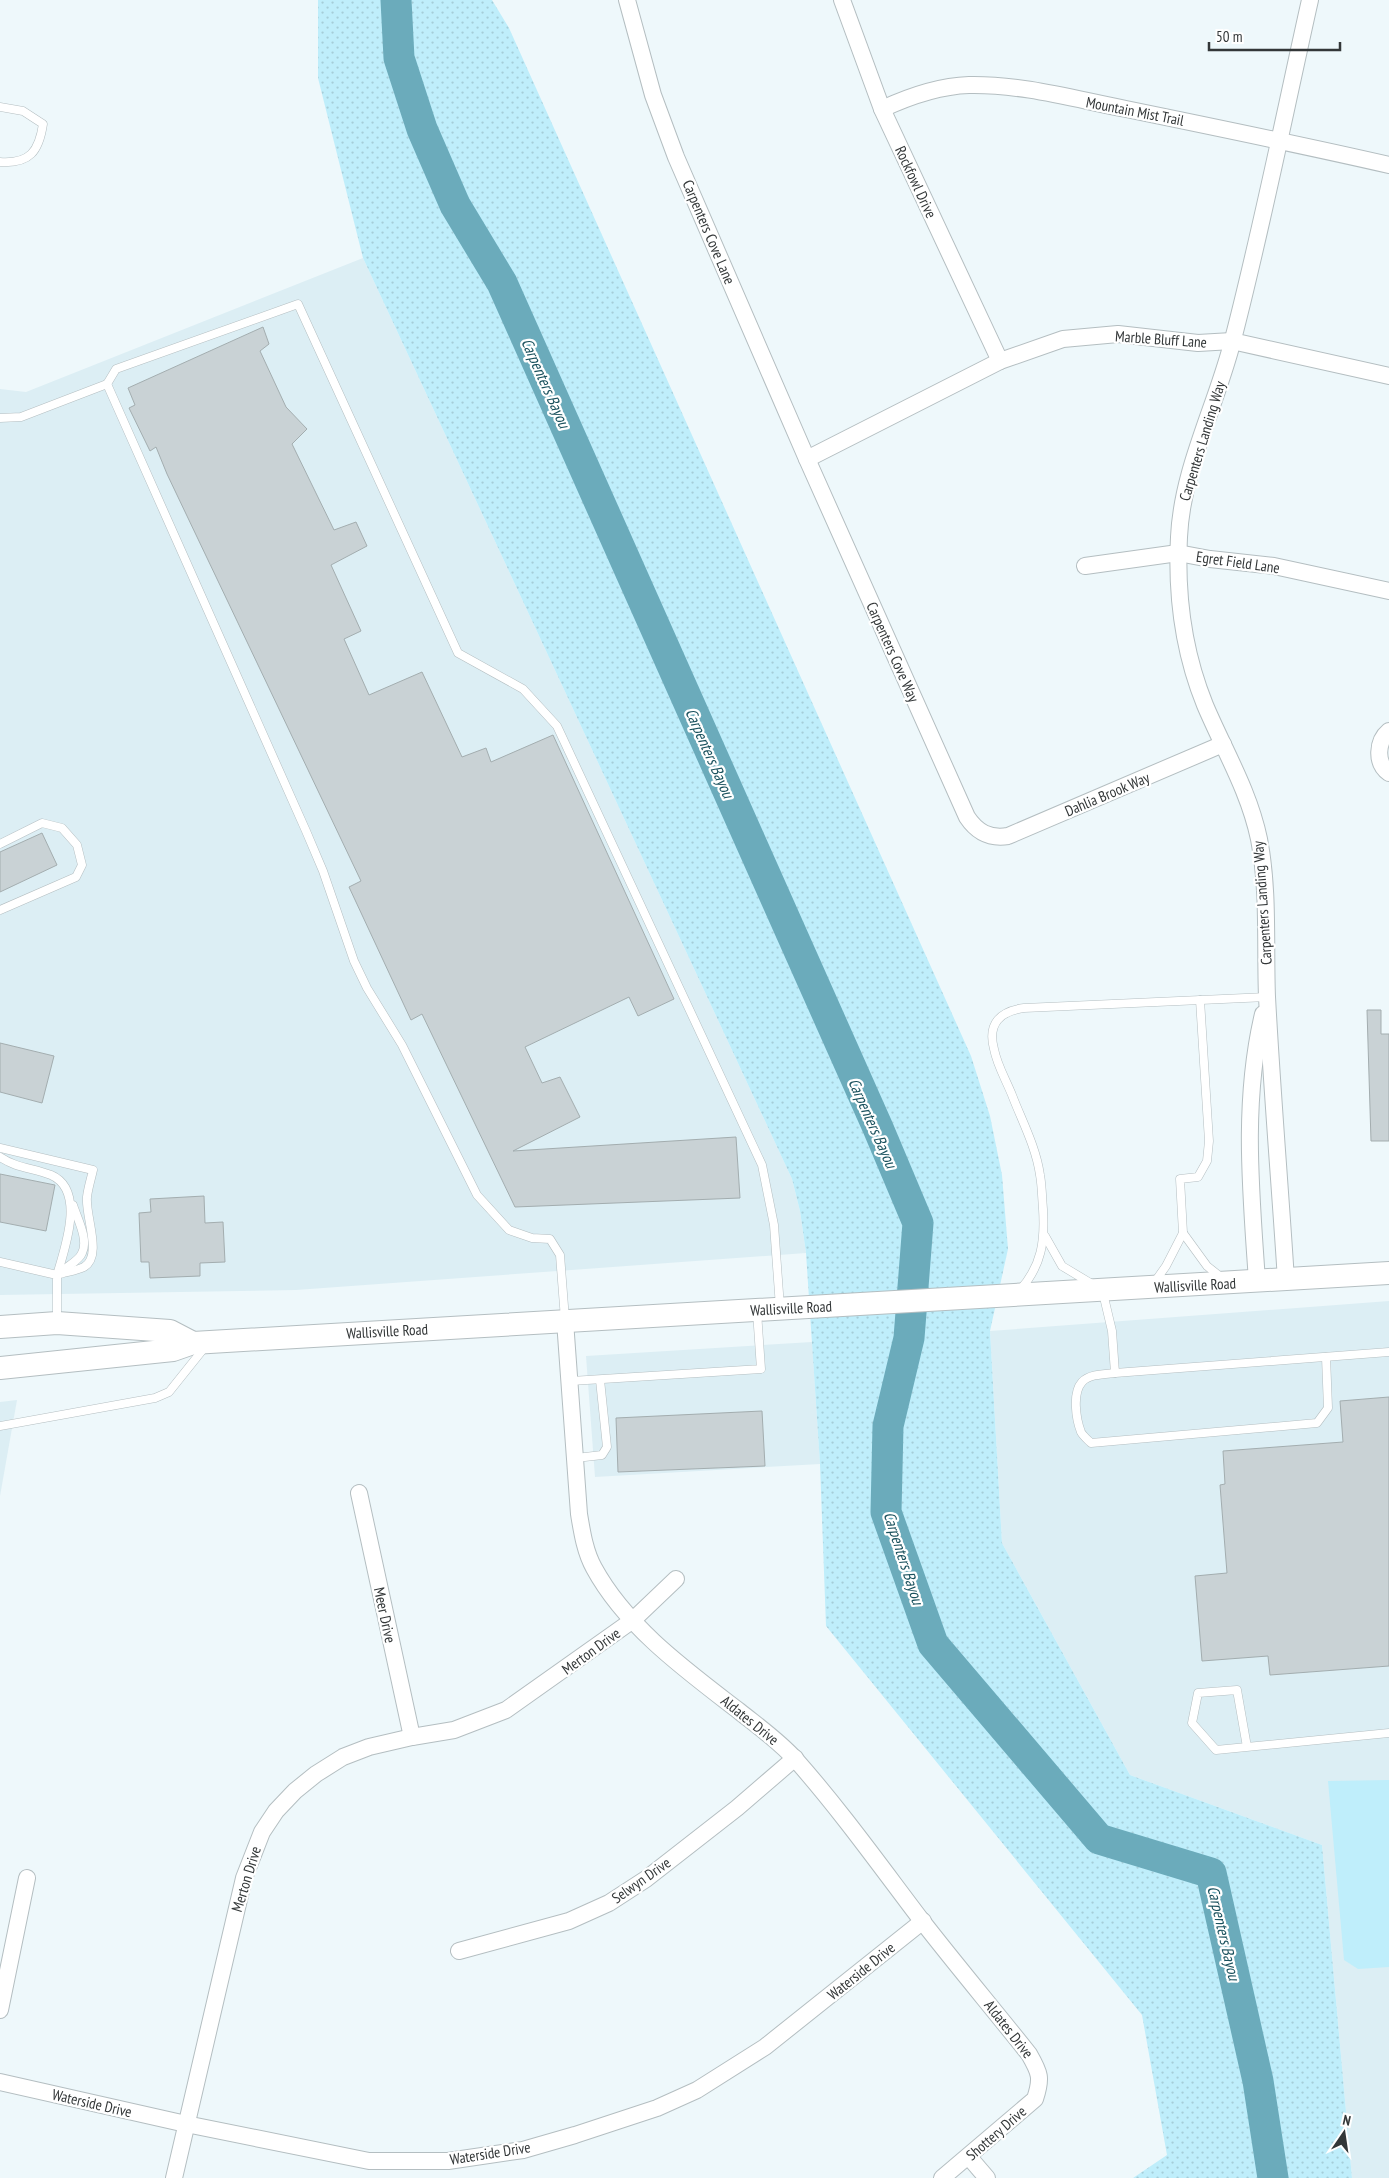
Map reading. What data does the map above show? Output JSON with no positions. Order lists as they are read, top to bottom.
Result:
{
  "streets": {
    "main road": ["Wallisville Road"],
    "street": [
      "Mountain Mist Trail",
      "Rockfowl Drive",
      "Carpenters Cove Lane",
      "Marble Bluff Lane",
      "Carpenters Landing Way",
      "Egret Field Lane",
      "Carpenters Cove Way",
      "Dahlia Brook Way",
      "Meer Drive",
      "Merton Drive",
      "Aldates Drive",
      "Selwyn Drive",
      "Waterside Drive",
      "Shottery Drive"
    ]
  },
  "crossings": [
    ["Mountain Mist Trail", "Rockfowl Drive"],
    ["Mountain Mist Trail", "Carpenters Landing Way"],
    ["Rockfowl Drive", "Marble Bluff Lane"],
    ["Carpenters Cove Lane", "Marble Bluff Lane"],
    ["Carpenters Cove Lane", "Carpenters Cove Way"],
    ["Marble Bluff Lane", "Carpenters Landing Way"],
    ["Marble Bluff Lane", "Carpenters Cove Way"],
    ["Carpenters Landing Way", "Egret Field Lane"],
    ["Carpenters Landing Way", "Dahlia Brook Way"],
    ["Carpenters Landing Way", "Wallisville Road"],
    ["Carpenters Cove Way", "Dahlia Brook Way"],
    ["Wallisville Road", "Aldates Drive"],
    ["Meer Drive", "Merton Drive"],
    ["Merton Drive", "Aldates Drive"],
    ["Merton Drive", "Waterside Drive"],
    ["Aldates Drive", "Selwyn Drive"],
    ["Aldates Drive", "Waterside Drive"],
    ["Aldates Drive", "Shottery Drive"]
  ],
  "water": ["Carpenters Bayou"],
  "scale_bar": "50 m",
  "north": "top"
}
